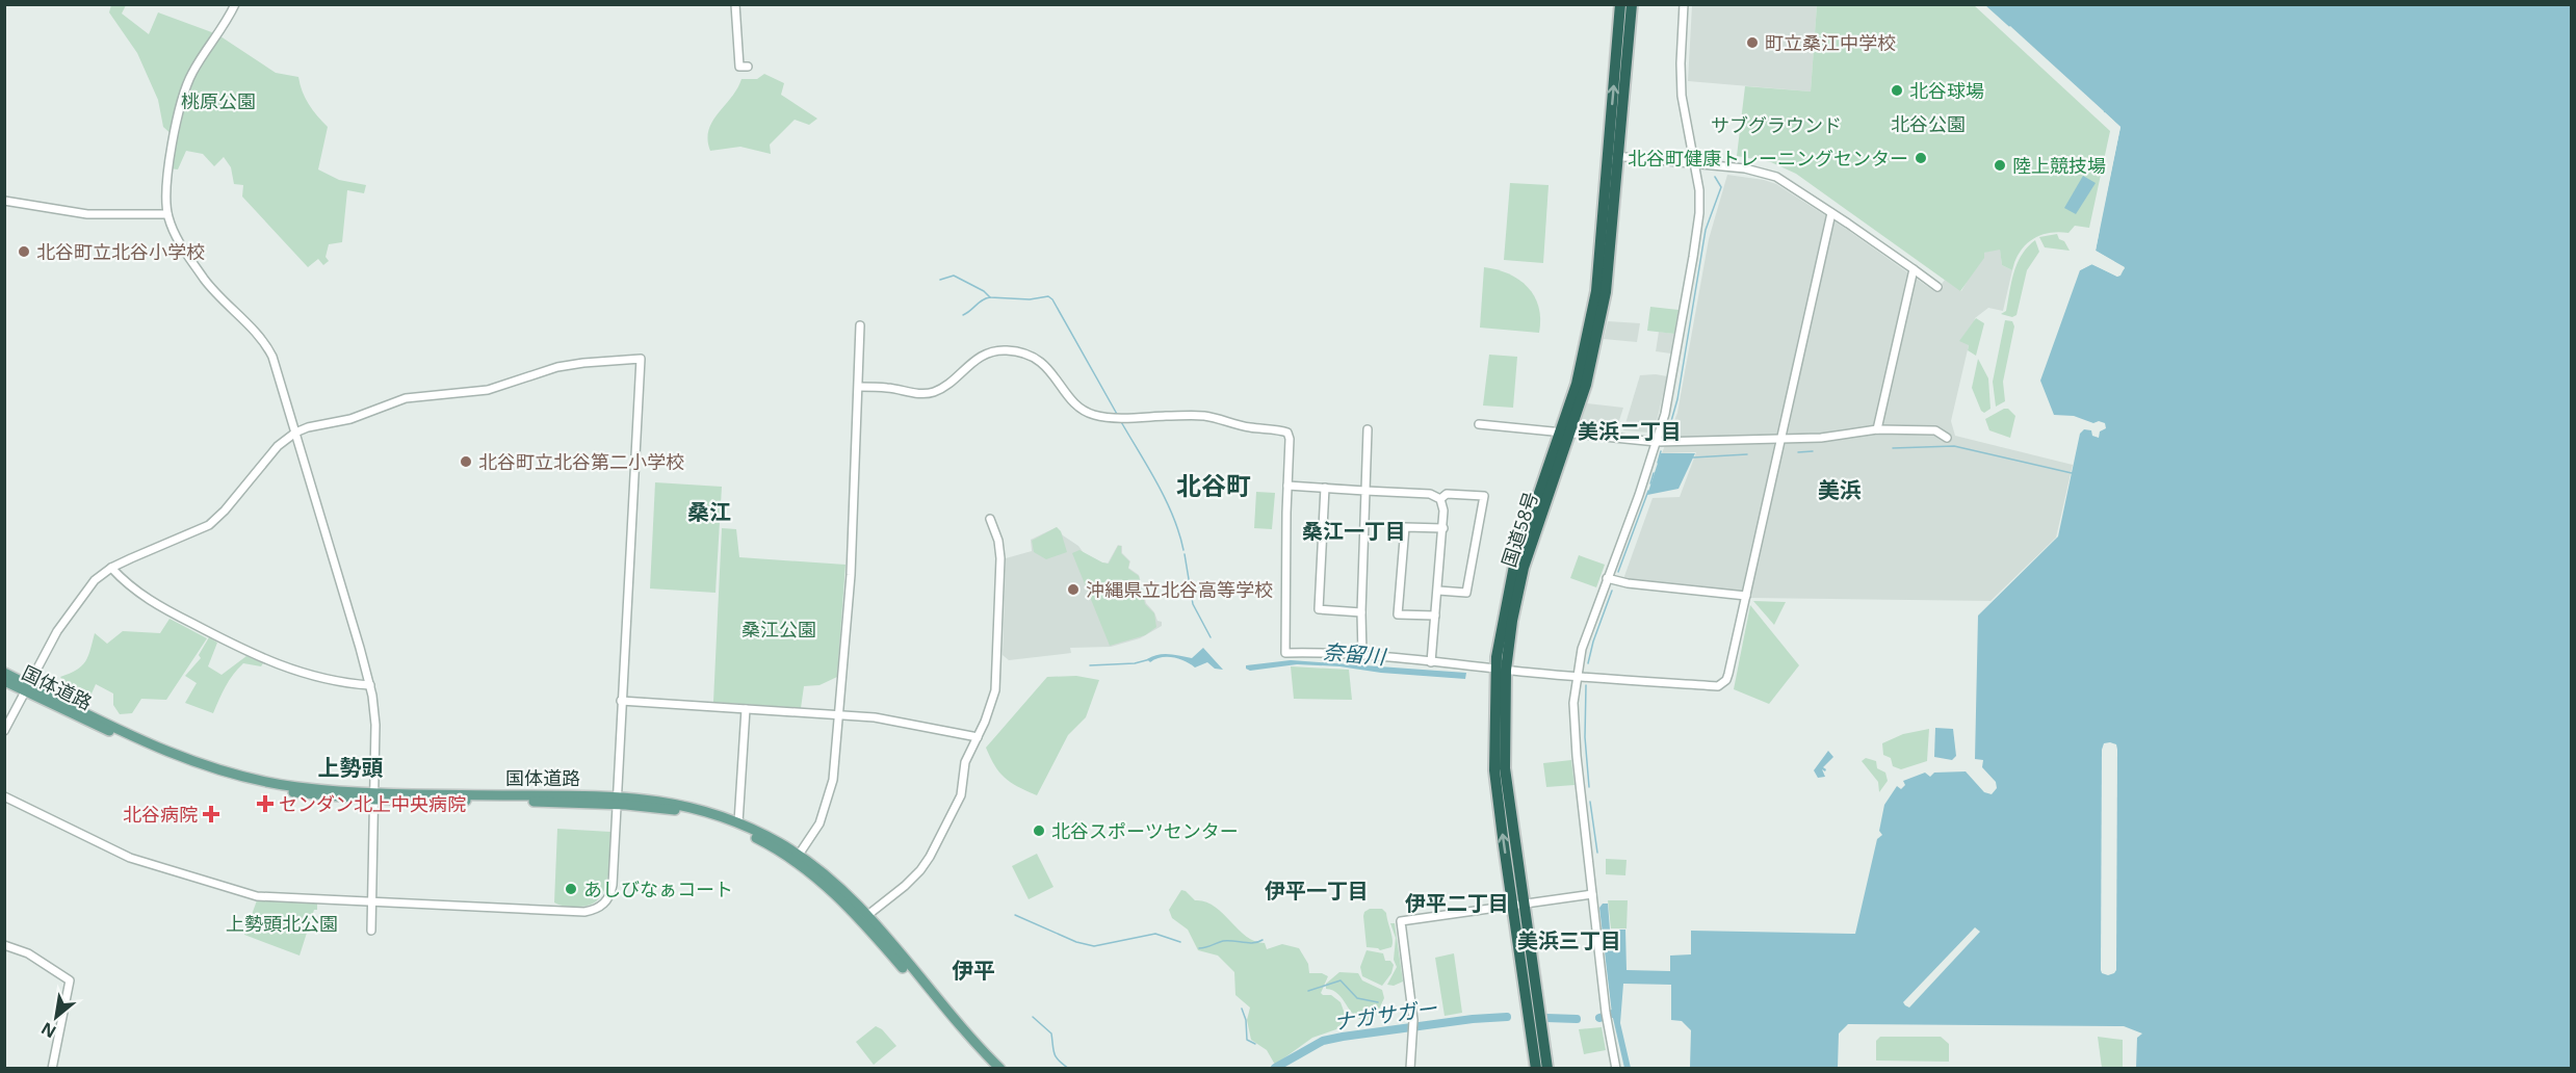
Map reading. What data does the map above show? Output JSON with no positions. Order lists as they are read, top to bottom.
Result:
{
  "streets": {
    "highway": ["国道58号"],
    "main road": ["国体道路"]
  },
  "districts": [
    "美浜二丁目",
    "北谷町",
    "美浜",
    "桑江",
    "桑江一丁目",
    "上勢頭",
    "伊平一丁目",
    "伊平二丁目",
    "美浜三丁目",
    "伊平"
  ],
  "water": ["奈留川", "ナガサガー"],
  "parks": [
    "桃原公園",
    "北谷公園",
    "サブグラウンド",
    "桑江公園",
    "上勢頭北公園"
  ],
  "places": {
    "other": [
      "町立桑江中学校",
      "北谷球場",
      "北谷町健康トレーニングセンター",
      "陸上競技場",
      "北谷町立北谷小学校",
      "北谷町立北谷第二小学校",
      "沖縄県立北谷高等学校",
      "北谷スポーツセンター",
      "あしびなぁコート"
    ],
    "health": ["センダン北上中央病院", "北谷病院"]
  },
  "north": "bottom left"
}
